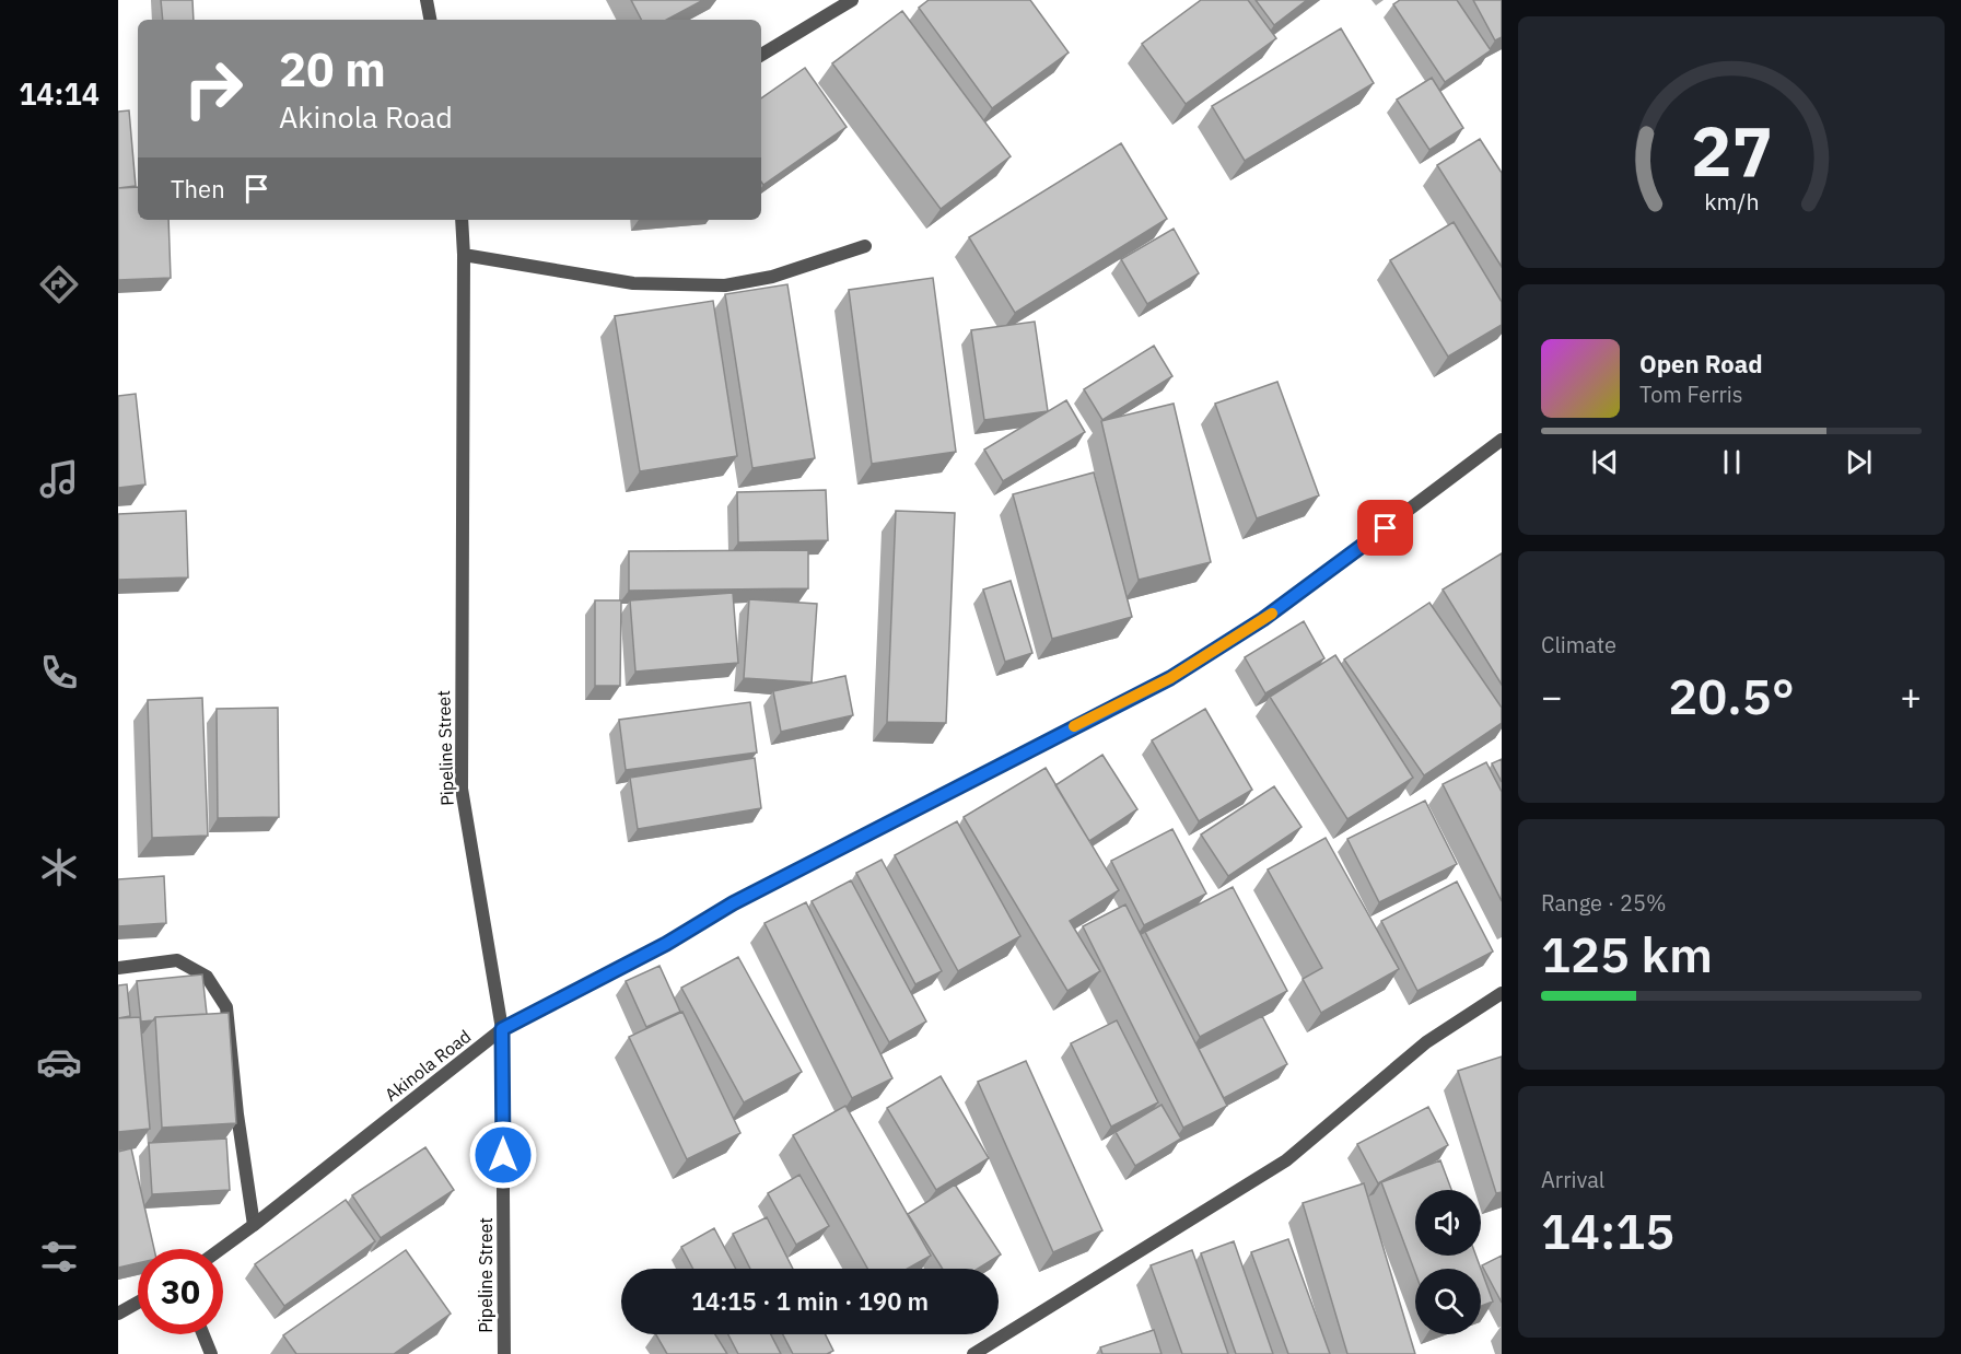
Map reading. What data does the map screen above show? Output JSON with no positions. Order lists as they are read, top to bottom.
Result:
{
  "streets": {
    "street": ["Pipeline Street", "Akinola Road"]
  },
  "crossings": [
    ["Pipeline Street", "Akinola Road"]
  ],
  "page": {
    "tabs": "14:14",
    "turn": ["20 m", "Akinola Road"],
    "then": "Then",
    "song": ["Open Road", "Tom Ferris"],
    "tile": [
      "Climate",
      ["Range · 25%", "125 km"],
      ["Arrival", "14:15"]
    ],
    "heat": ["−", "20.5°", "+"],
    "limit": "30",
    "trip": "14:15 · 1 min · 190 m",
    "gauge": ["27", "km/h"]
  }
}
